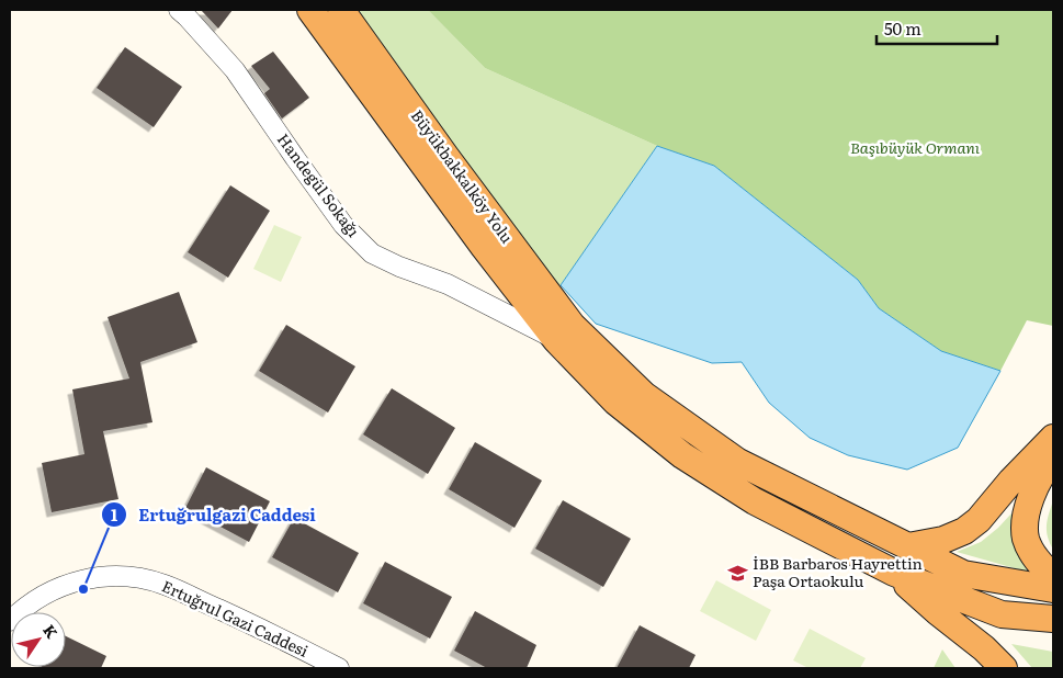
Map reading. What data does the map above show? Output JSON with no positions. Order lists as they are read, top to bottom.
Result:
{
  "streets": {
    "highway": ["Büyükbakkalköy Yolu"],
    "street": ["Handegül Sokağı", "Ertuğrul Gazi Caddesi"]
  },
  "crossings": [
    ["Büyükbakkalköy Yolu", "Handegül Sokağı"]
  ],
  "parks": ["Başıbüyük Ormanı"],
  "places": {
    "school or university": ["İBB Barbaros Hayrettin Paşa Ortaokulu"],
    "other": ["Ertuğrulgazi Caddesi"]
  },
  "scale_bar": "50 m",
  "north": "top right"
}
